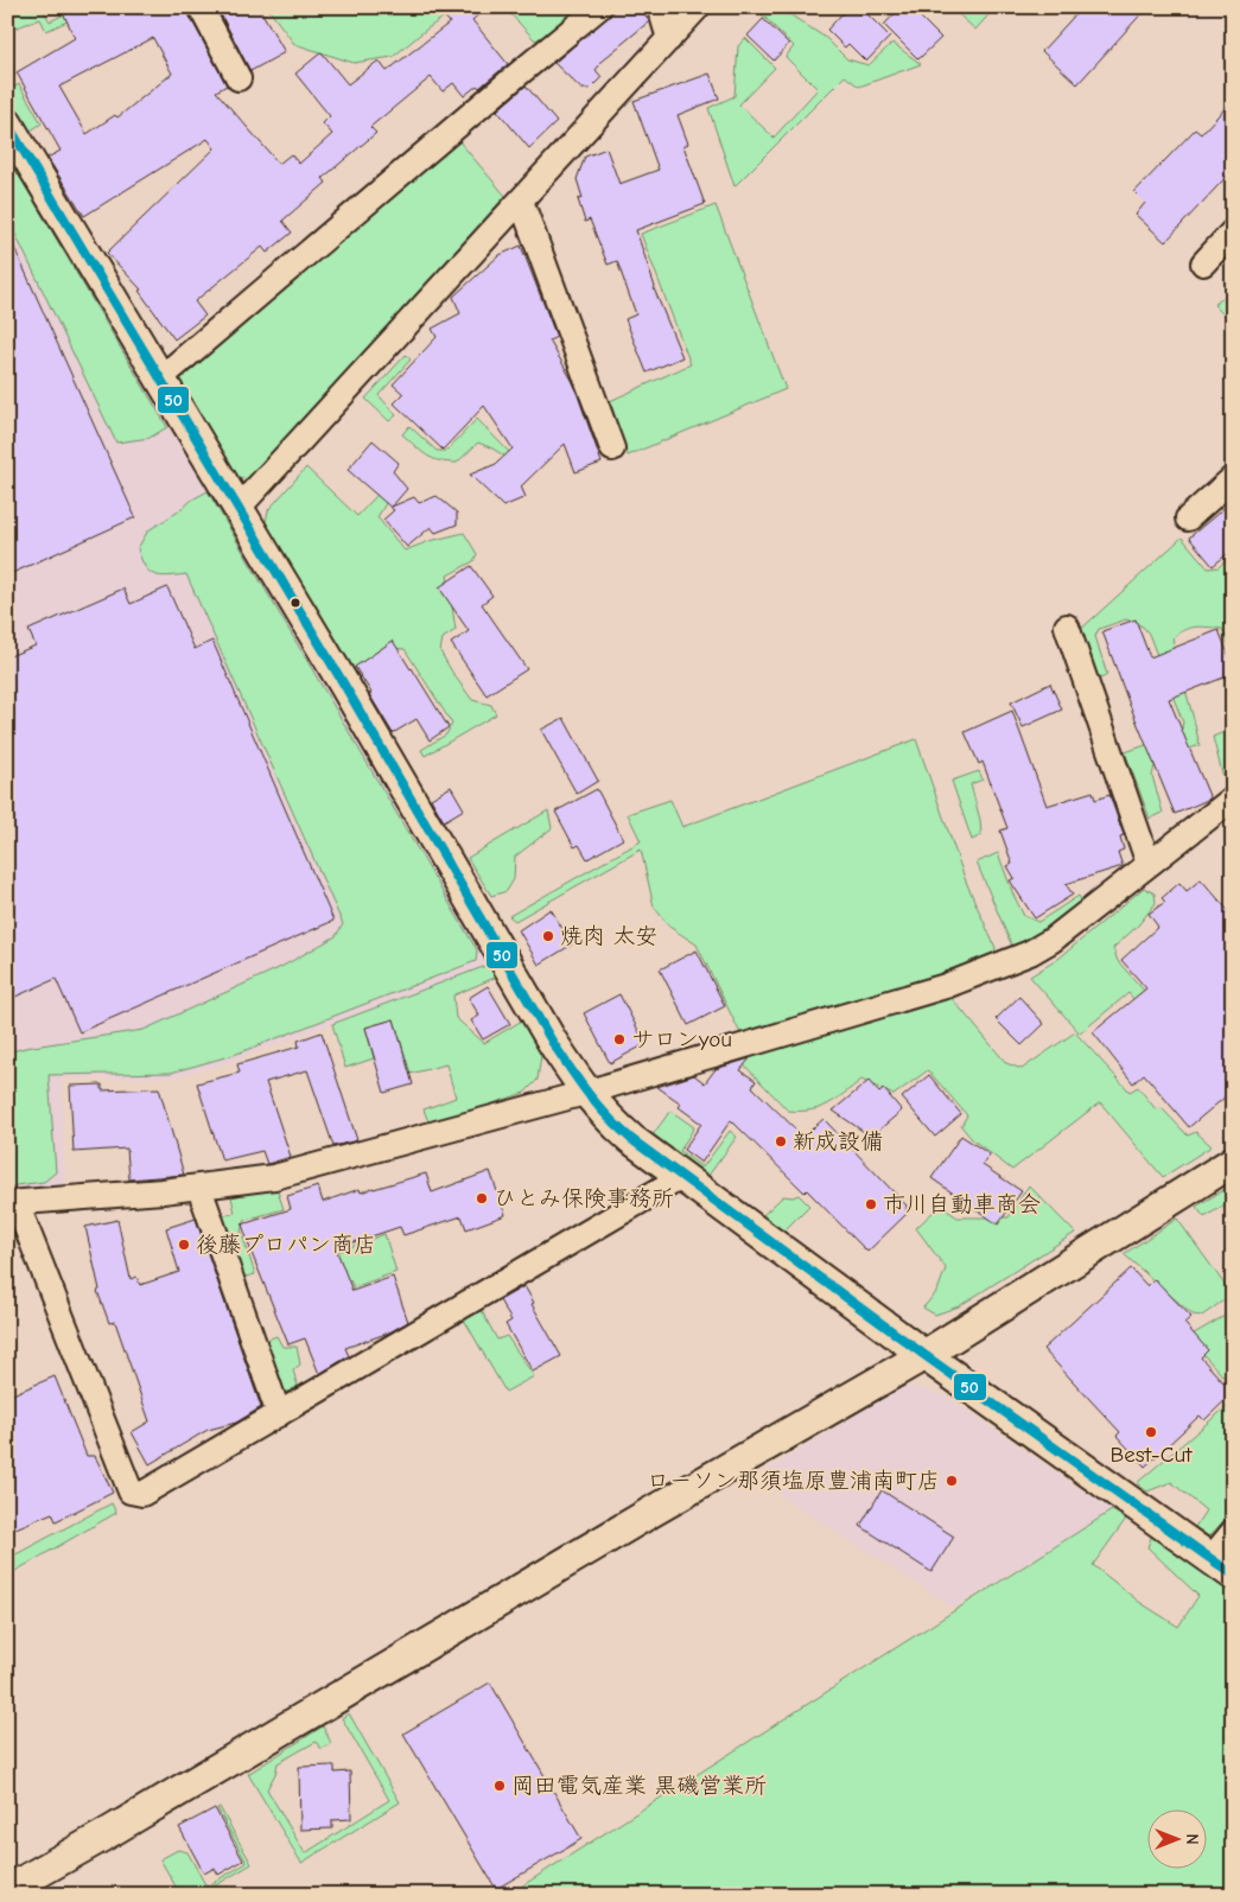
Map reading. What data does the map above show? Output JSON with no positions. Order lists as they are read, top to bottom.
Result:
{
  "places": [
    "焼肉 太安",
    "サロンyou",
    "新成設備",
    "ひとみ保険事務所",
    "市川自動車商会",
    "後藤プロパン商店",
    "Best-Cut",
    "ローソン那須塩原豊浦南町店",
    "岡田電気産業 黒磯営業所"
  ],
  "lines": ["transit line 50"],
  "north": "right"
}
